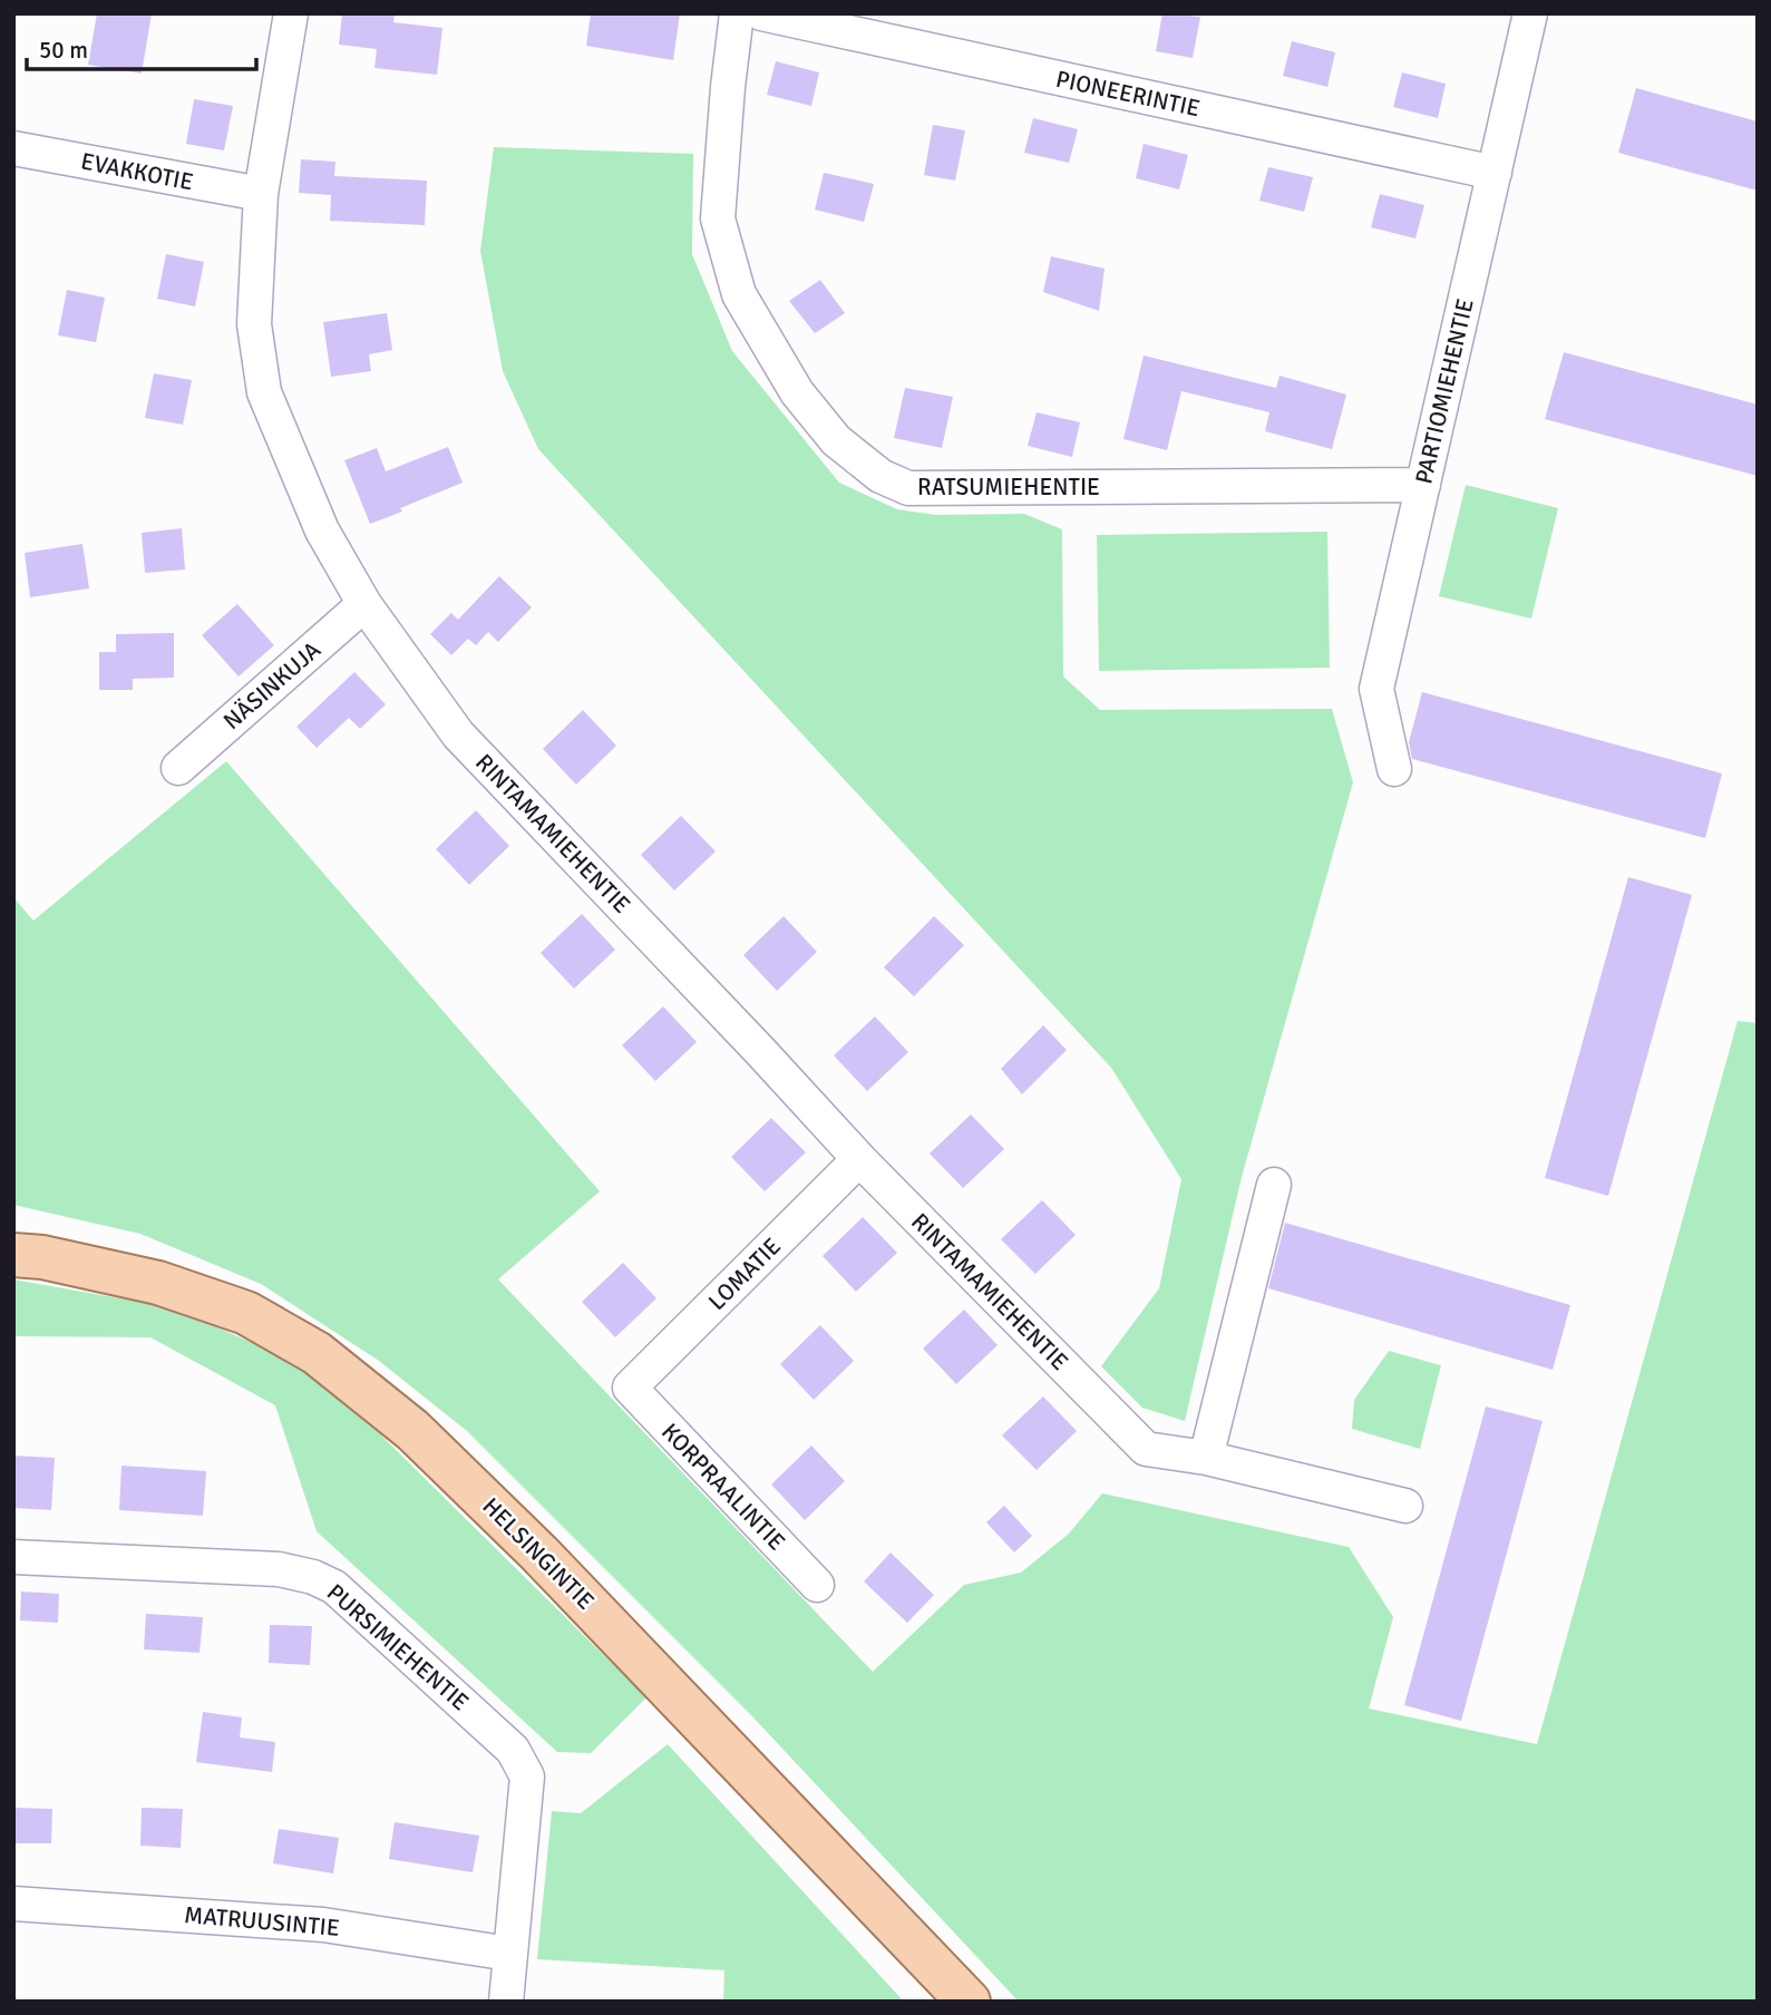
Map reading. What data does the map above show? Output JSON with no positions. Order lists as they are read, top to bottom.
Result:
{
  "streets": {
    "main road": ["HELSINGINTIE"],
    "street": [
      "PIONEERINTIE",
      "EVAKKOTIE",
      "PARTIOMIEHENTIE",
      "RATSUMIEHENTIE",
      "NÄSINKUJA",
      "RINTAMAMIEHENTIE",
      "LOMATIE",
      "KORPRAALINTIE",
      "PURSIMIEHENTIE",
      "MATRUUSINTIE"
    ]
  },
  "crossings": [
    ["PIONEERINTIE", "PARTIOMIEHENTIE"],
    ["EVAKKOTIE", "RINTAMAMIEHENTIE"],
    ["PARTIOMIEHENTIE", "RATSUMIEHENTIE"],
    ["NÄSINKUJA", "RINTAMAMIEHENTIE"],
    ["RINTAMAMIEHENTIE", "LOMATIE"],
    ["LOMATIE", "KORPRAALINTIE"],
    ["PURSIMIEHENTIE", "MATRUUSINTIE"]
  ],
  "scale_bar": "50 m"
}
